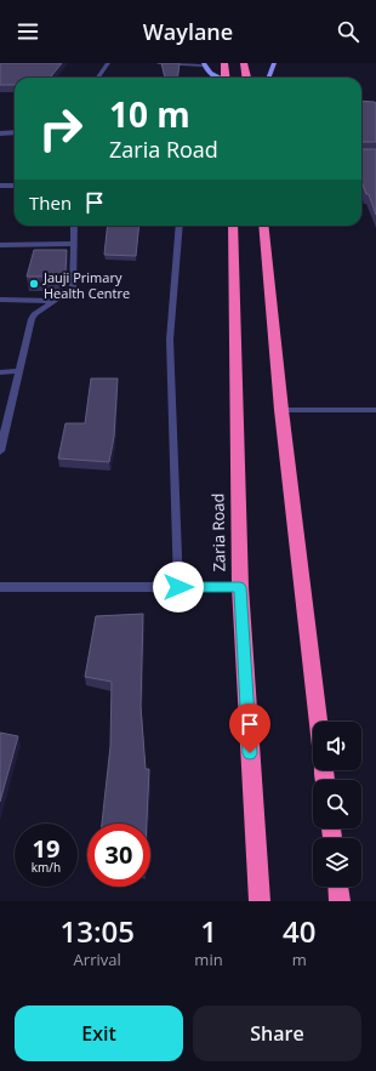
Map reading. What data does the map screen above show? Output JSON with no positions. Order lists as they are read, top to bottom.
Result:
{
  "streets": {
    "highway": ["Zaria Road"]
  },
  "places": ["Jauji Primary Health Centre"],
  "page": {
    "header": "Waylane",
    "turn": ["10 m", "Zaria Road"],
    "then": "Then",
    "speed": "19 km/h",
    "limit": "30",
    "eta": [
      "13:05",
      "Arrival",
      "1",
      "min",
      "40",
      "m"
    ],
    "buttons": ["Exit", "Share"]
  }
}
